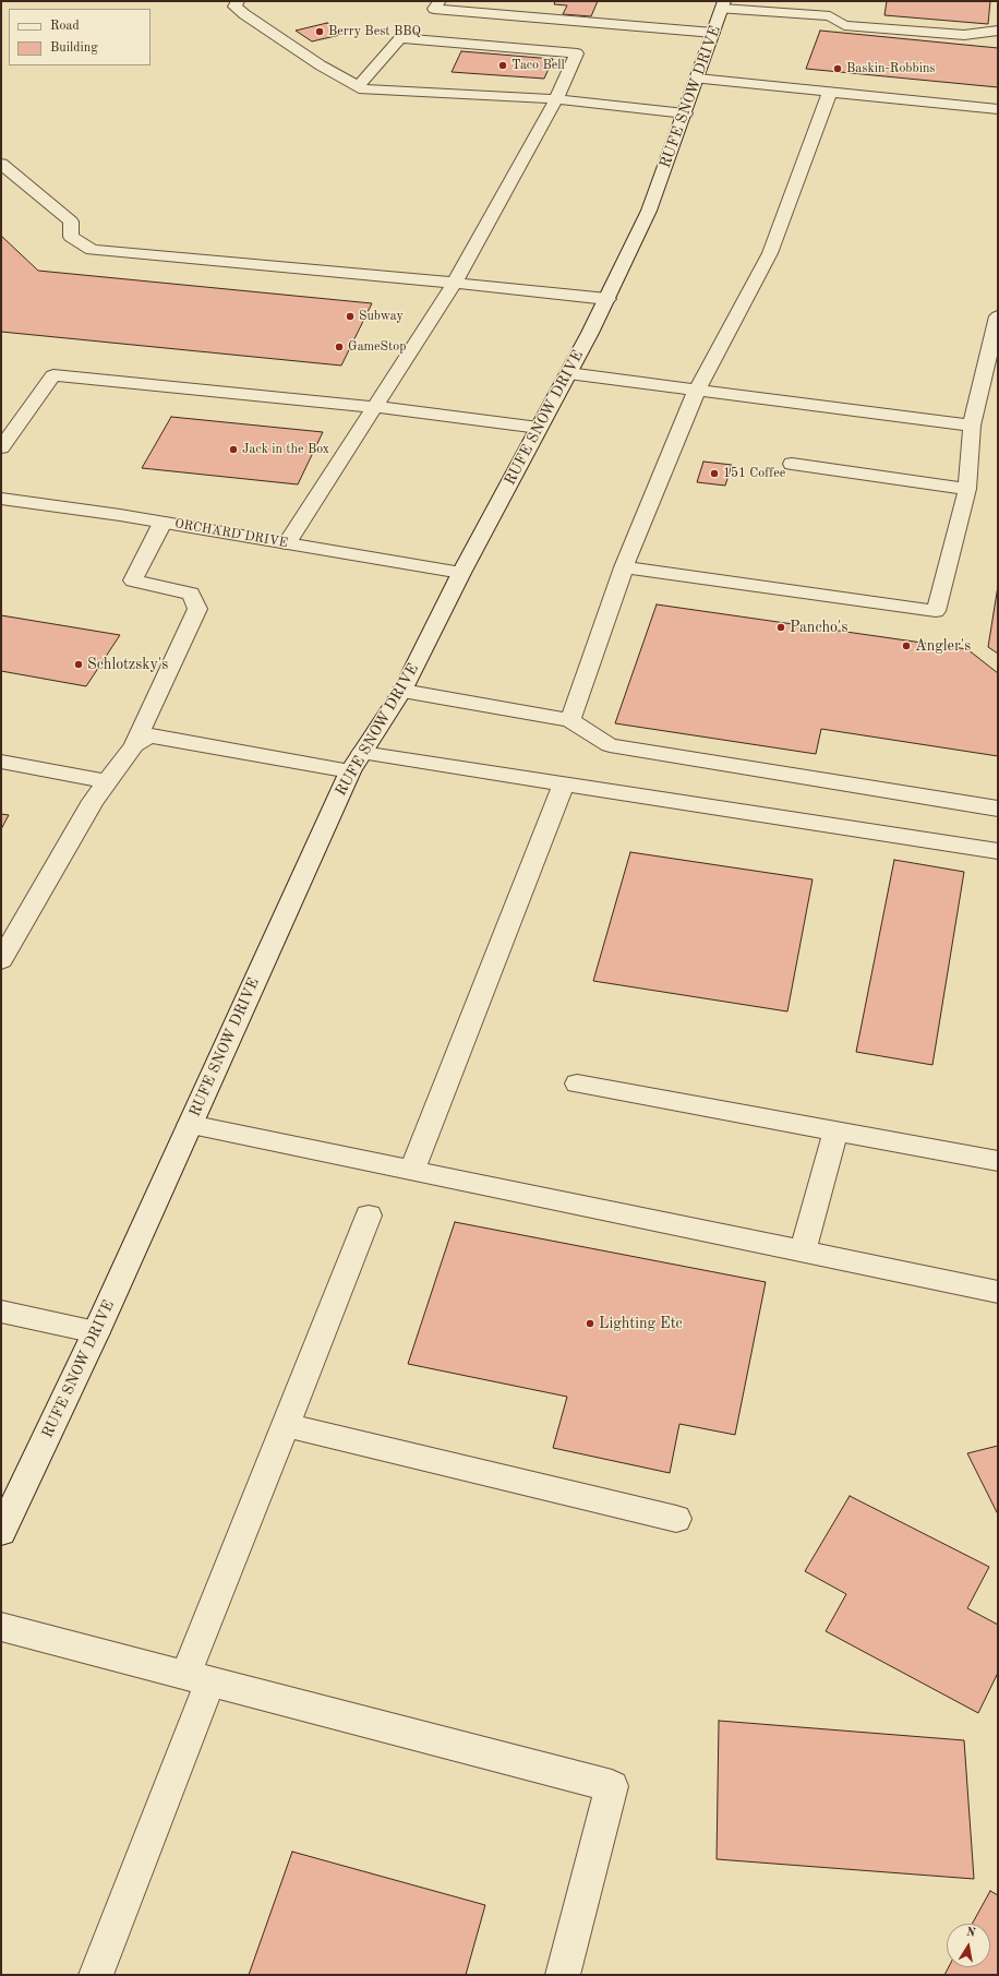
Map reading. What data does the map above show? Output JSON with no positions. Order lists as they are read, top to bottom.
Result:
{
  "streets": {
    "main road": ["RUFE SNOW DRIVE", "ORCHARD DRIVE"]
  },
  "crossings": [
    ["RUFE SNOW DRIVE", "ORCHARD DRIVE"]
  ],
  "places": [
    "Berry Best BBQ",
    "Taco Bell",
    "Baskin-Robbins",
    "Subway",
    "GameStop",
    "Jack in the Box",
    "151 Coffee",
    "Pancho's",
    "Angler's",
    "Schlotzsky's",
    "Lighting Etc"
  ],
  "legend": ["Road", "Building"],
  "north": "top"
}
